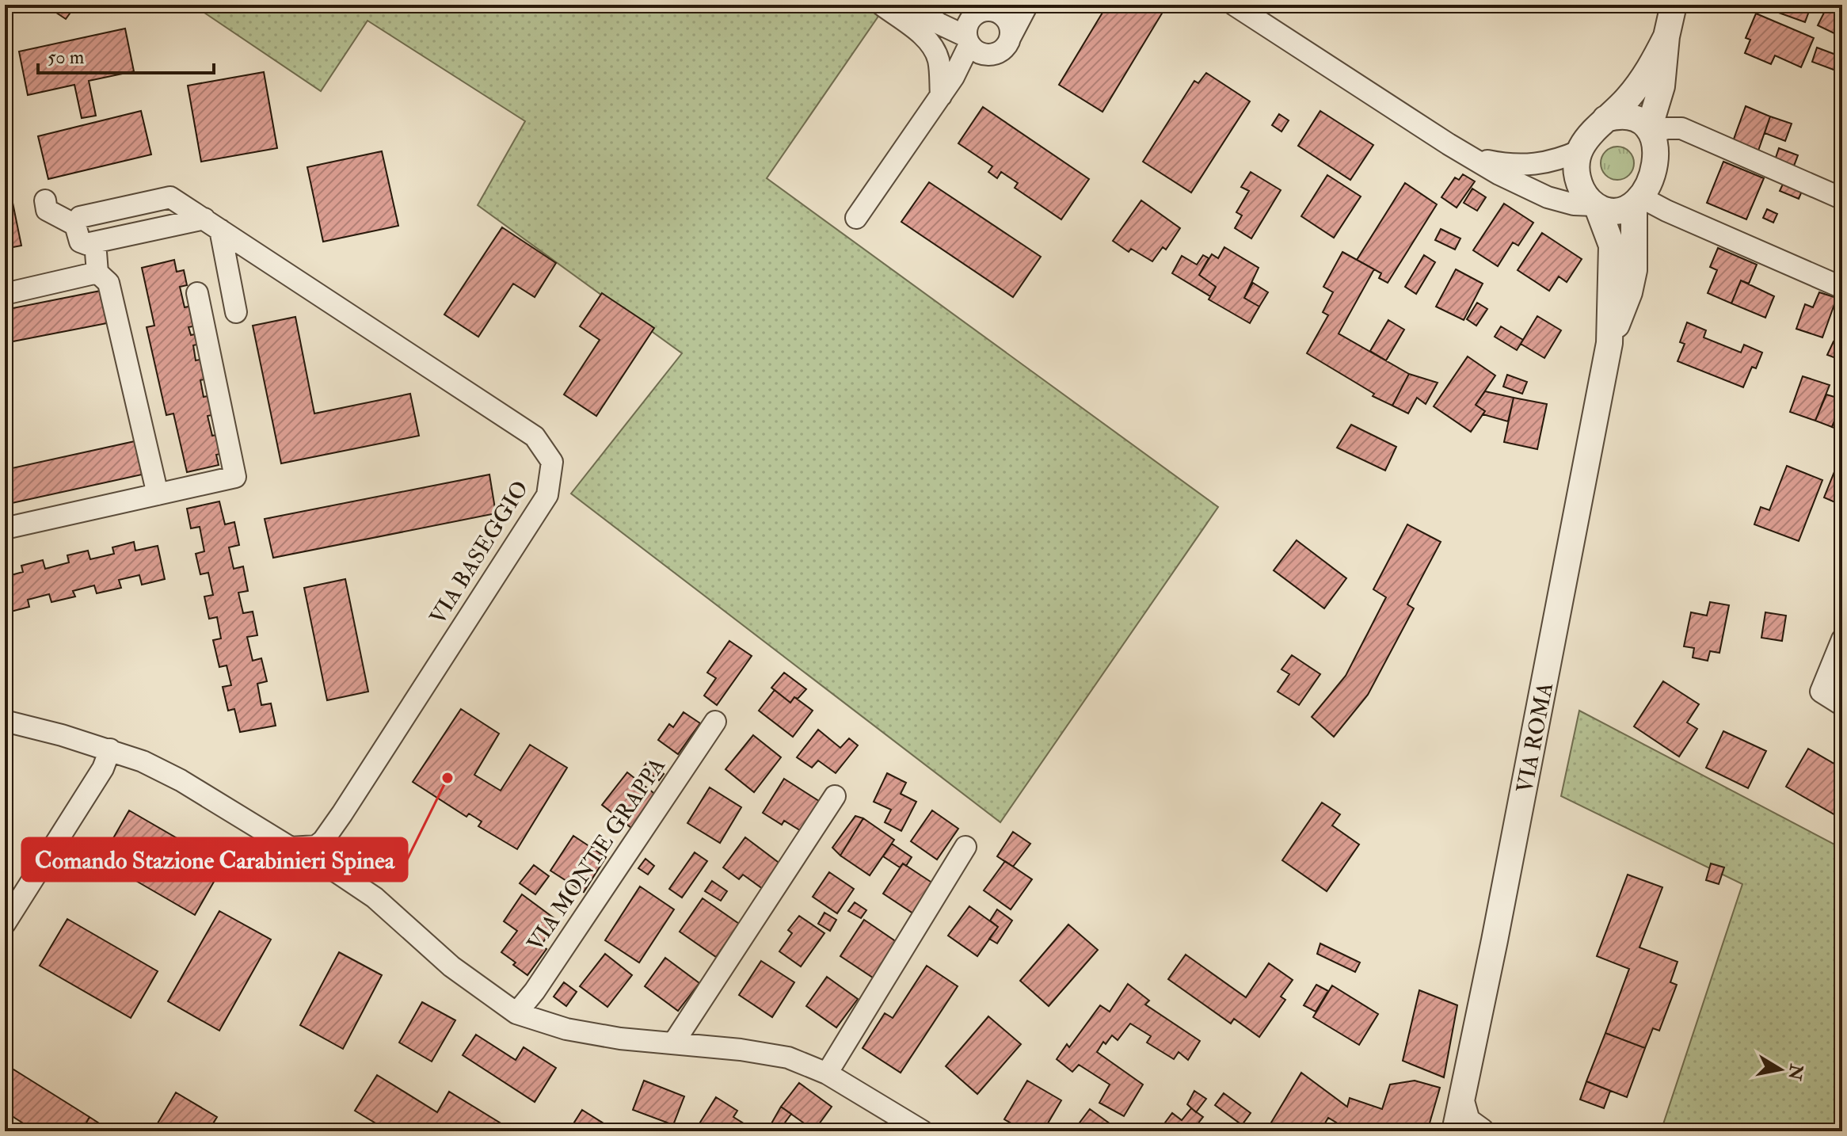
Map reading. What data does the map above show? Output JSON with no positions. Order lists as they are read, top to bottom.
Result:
{
  "streets": {
    "street": ["VIA BASEGGIO", "VIA ROMA", "VIA MONTE GRAPPA"]
  },
  "places": ["Comando Stazione Carabinieri Spinea"],
  "scale_bar": "50 m",
  "north": "right"
}
